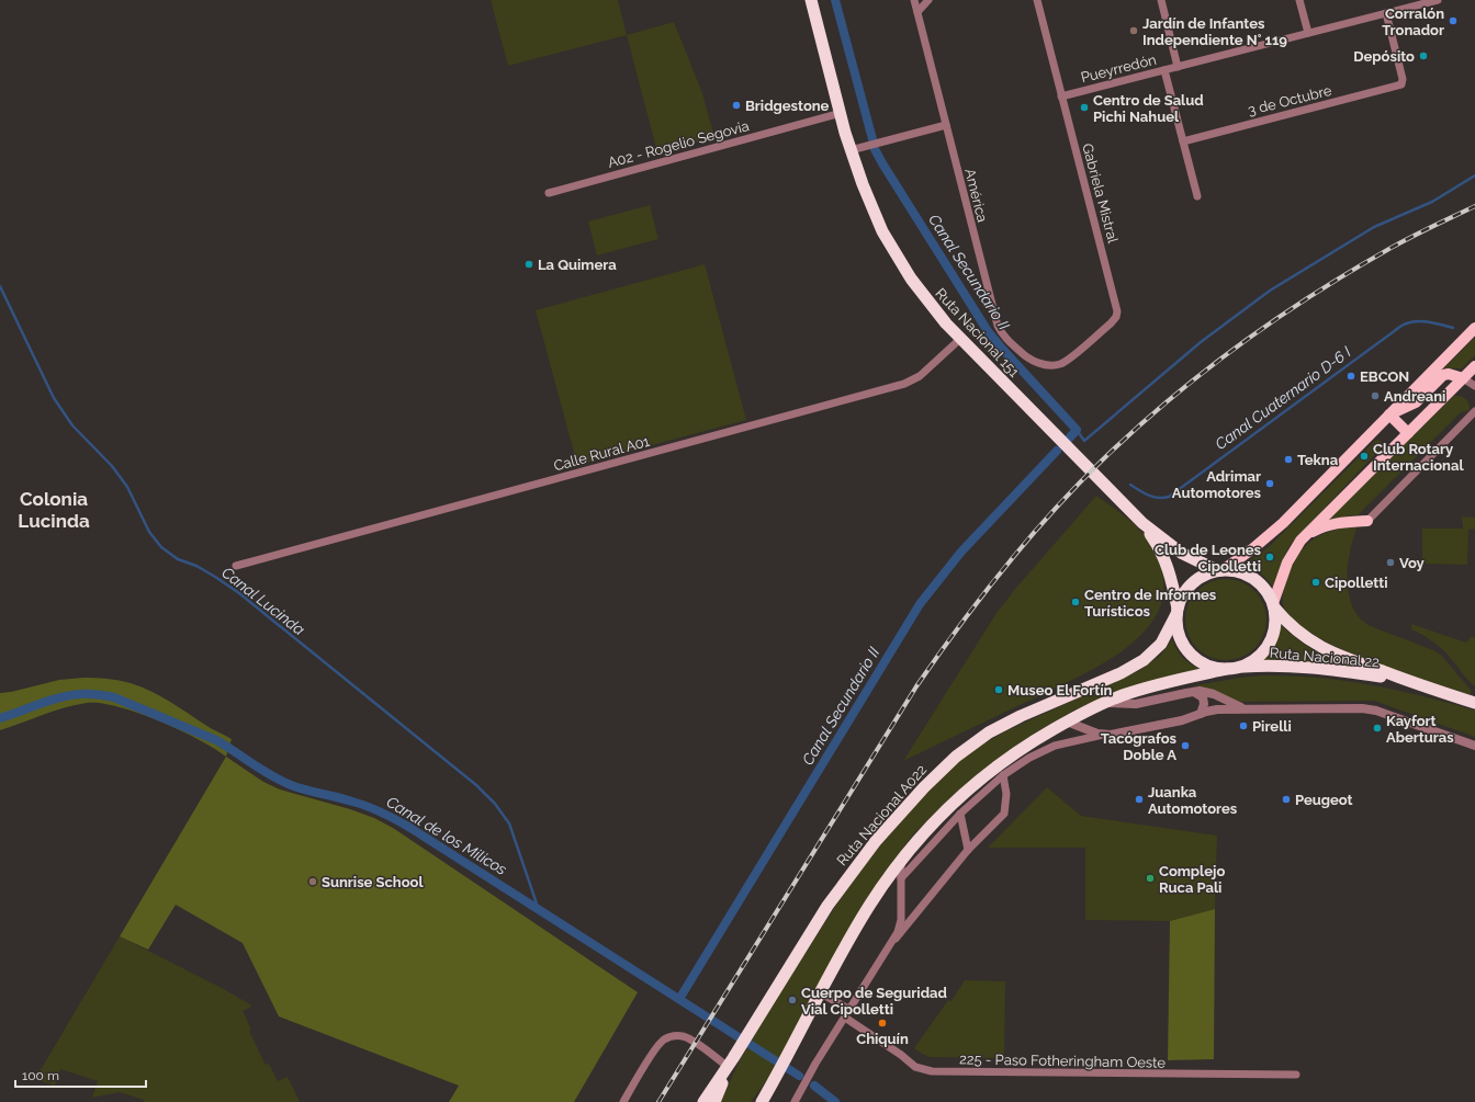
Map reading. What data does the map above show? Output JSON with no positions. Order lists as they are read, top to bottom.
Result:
{
  "streets": {
    "highway": ["Ruta Nacional 151", "Ruta Nacional 22", "Ruta Nacional A022"],
    "street": [
      "Pueyrredón",
      "3 de Octubre",
      "A02 - Rogelio Segovia",
      "Gabriela Mistral",
      "América",
      "Calle Rural A01",
      "225 - Paso Fotheringham Oeste"
    ]
  },
  "crossings": [
    ["Pueyrredón", "3 de Octubre"],
    ["Pueyrredón", "Gabriela Mistral"],
    ["A02 - Rogelio Segovia", "Ruta Nacional 151"],
    ["Gabriela Mistral", "América"],
    ["Ruta Nacional 151", "Calle Rural A01"],
    ["Ruta Nacional 151", "Ruta Nacional 22"],
    ["Ruta Nacional 151", "Ruta Nacional A022"],
    ["Ruta Nacional 22", "Ruta Nacional A022"]
  ],
  "districts": ["Colonia Lucinda"],
  "water": [
    "Canal Secundario II",
    "Canal Cuaternario D-6 I",
    "Canal Lucinda",
    "Canal de los Milicos"
  ],
  "places": [
    "Corralón Tronador",
    "Jardín de Infantes Independiente N° 119",
    "Depósito",
    "Bridgestone",
    "Centro de Salud Pichi Nahuel",
    "La Quimera",
    "EBCON",
    "Andreani",
    "Club Rotary Internacional",
    "Tekna",
    "Adrimar Automotores",
    "Club de Leones Cipolletti",
    "Voy",
    "Cipolletti",
    "Centro de Informes Turísticos",
    "Museo El Fortín",
    "Pirelli",
    "Kayfort Aberturas",
    "Tacógrafos Doble A",
    "Juanka Automotores",
    "Peugeot",
    "Complejo Ruca Pali",
    "Sunrise School",
    "Cuerpo de Seguridad Vial Cipolletti",
    "Chiquín"
  ],
  "scale_bar": "100 m"
}
